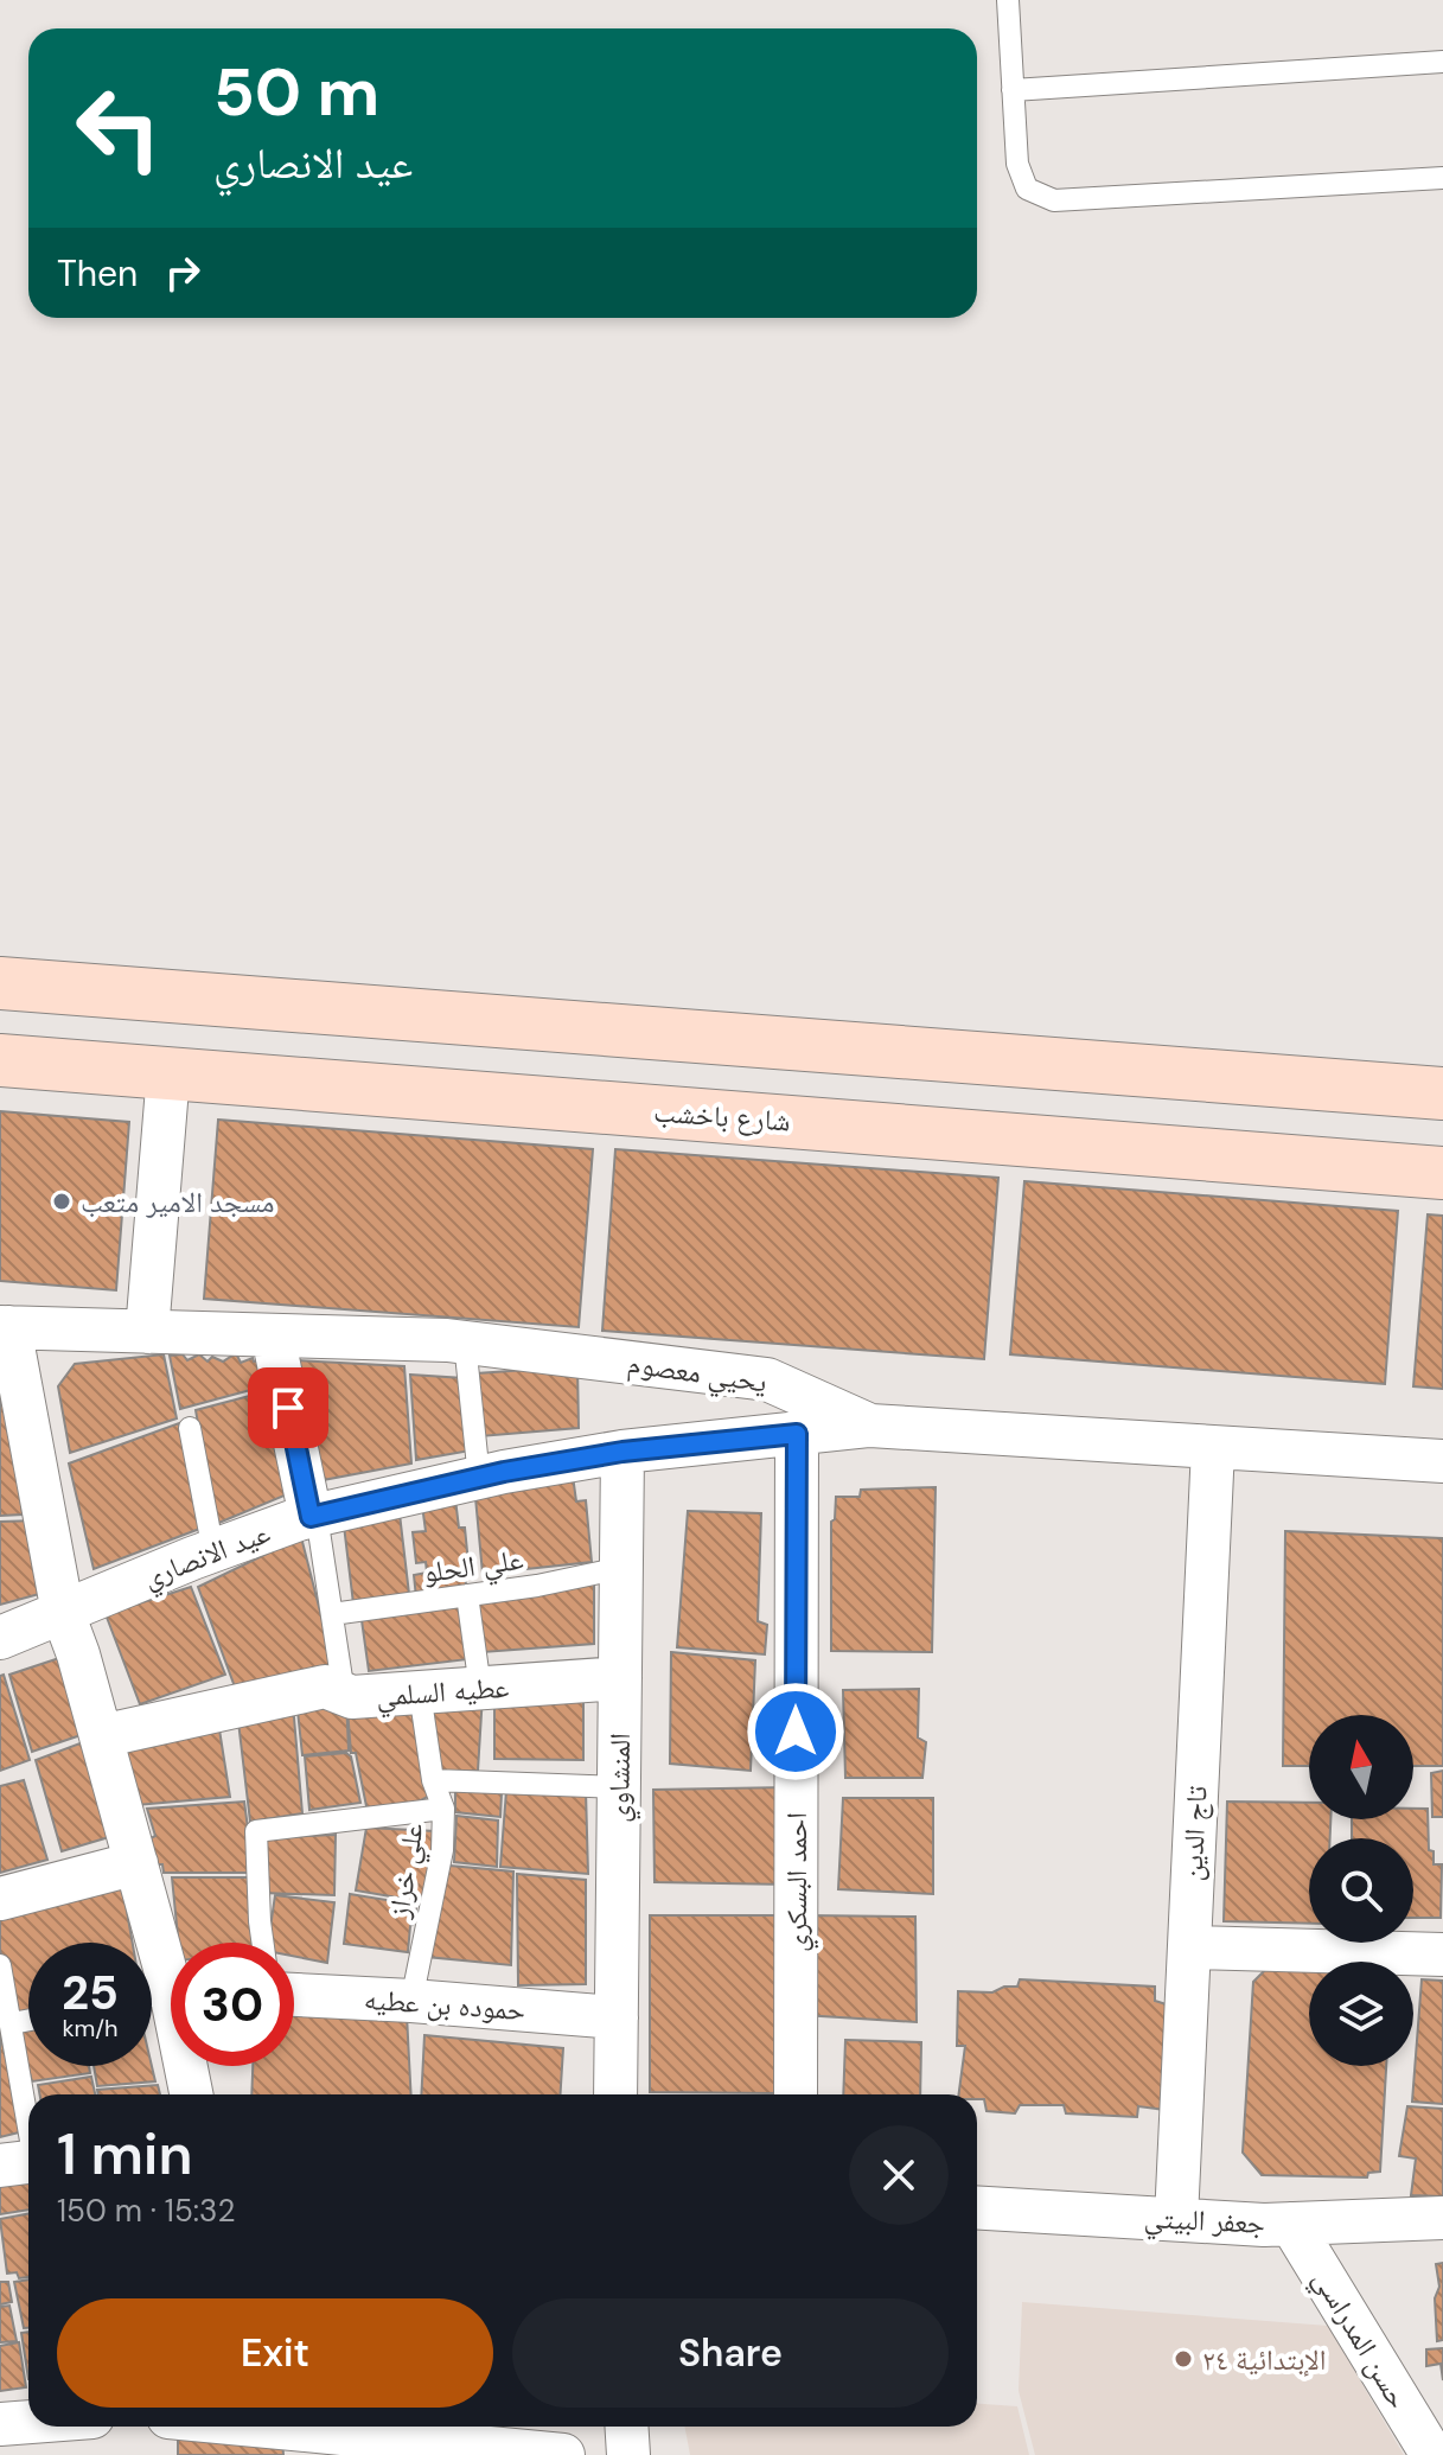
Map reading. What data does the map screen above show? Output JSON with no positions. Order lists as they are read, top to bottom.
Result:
{
  "streets": {
    "main road": ["شارع باخشب"],
    "street": [
      "يحيي معصوم",
      "عيد الانصاري",
      "عطيه السلمي",
      "المنشاوي",
      "تاج الدين",
      "احمد البسكري",
      "حموده بن عطيه",
      "جعفر البيتي",
      "حسن المدراسي"
    ],
    "lane": ["علي الحلو", "علي خراز"]
  },
  "crossings": [
    ["يحيي معصوم", "عيد الانصاري"],
    ["يحيي معصوم", "تاج الدين"],
    ["عيد الانصاري", "المنشاوي"],
    ["عيد الانصاري", "احمد البسكري"],
    ["علي الحلو", "المنشاوي"],
    ["عطيه السلمي", "المنشاوي"],
    ["عطيه السلمي", "علي خراز"],
    ["المنشاوي", "حموده بن عطيه"],
    ["تاج الدين", "جعفر البيتي"],
    ["علي خراز", "حموده بن عطيه"],
    ["جعفر البيتي", "حسن المدراسي"]
  ],
  "places": ["مسجد الامير متعب", "الإبتدائية ٢٤"],
  "north": "top",
  "page": {
    "turn": ["50 m", "عيد الانصاري"],
    "then": "Then",
    "speed": "25 km/h",
    "limit": "30",
    "heading": ["1 min", "150 m · 15:32"],
    "buttons": ["Exit", "Share"]
  }
}
